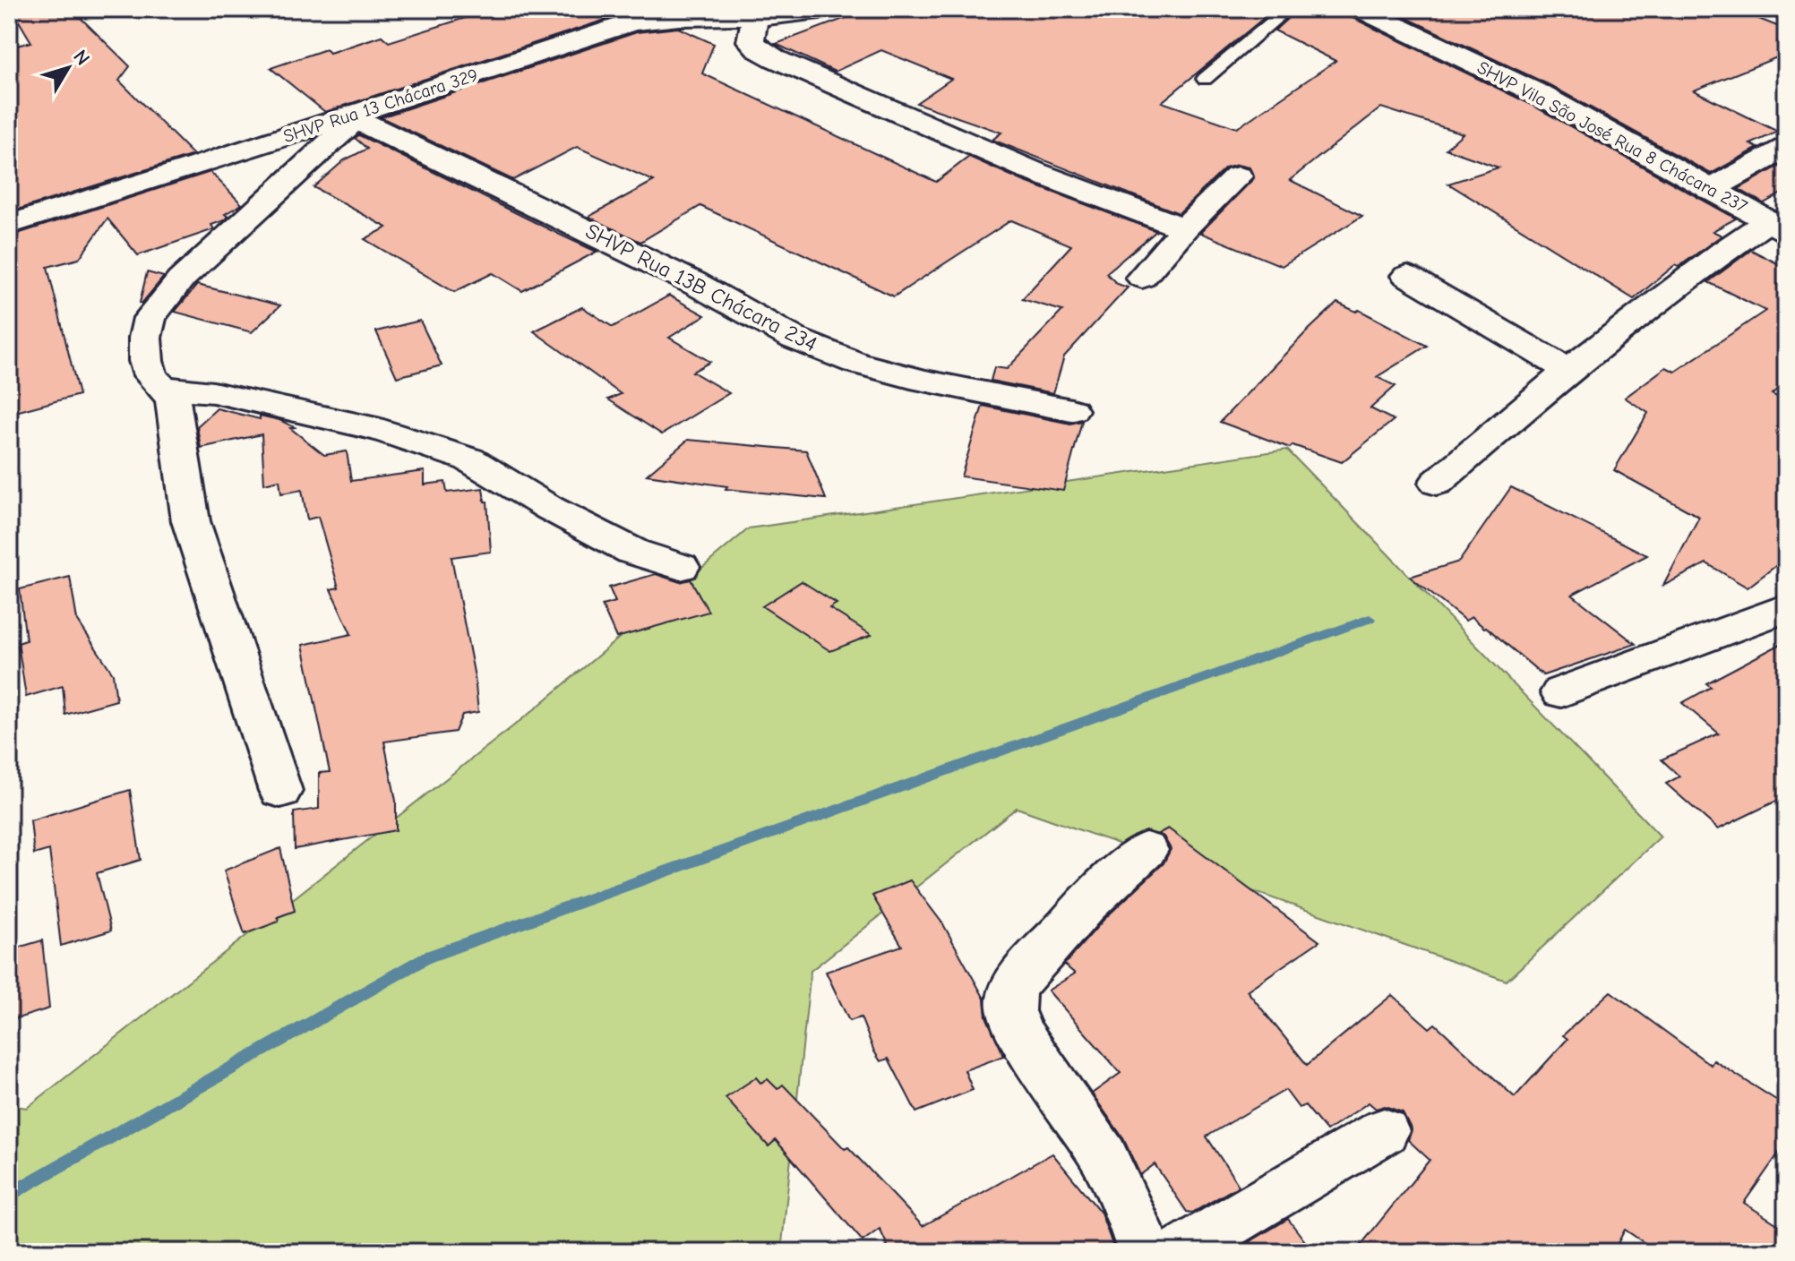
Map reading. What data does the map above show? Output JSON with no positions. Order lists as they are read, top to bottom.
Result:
{
  "streets": {
    "street": ["SHVP Rua 13 Chácara 329", "SHVP Vila São José Rua 8 Chácara 237", "SHVP Rua 13B Chácara 234"]
  },
  "crossings": [
    ["SHVP Rua 13 Chácara 329", "SHVP Rua 13B Chácara 234"]
  ],
  "north": "top right"
}
